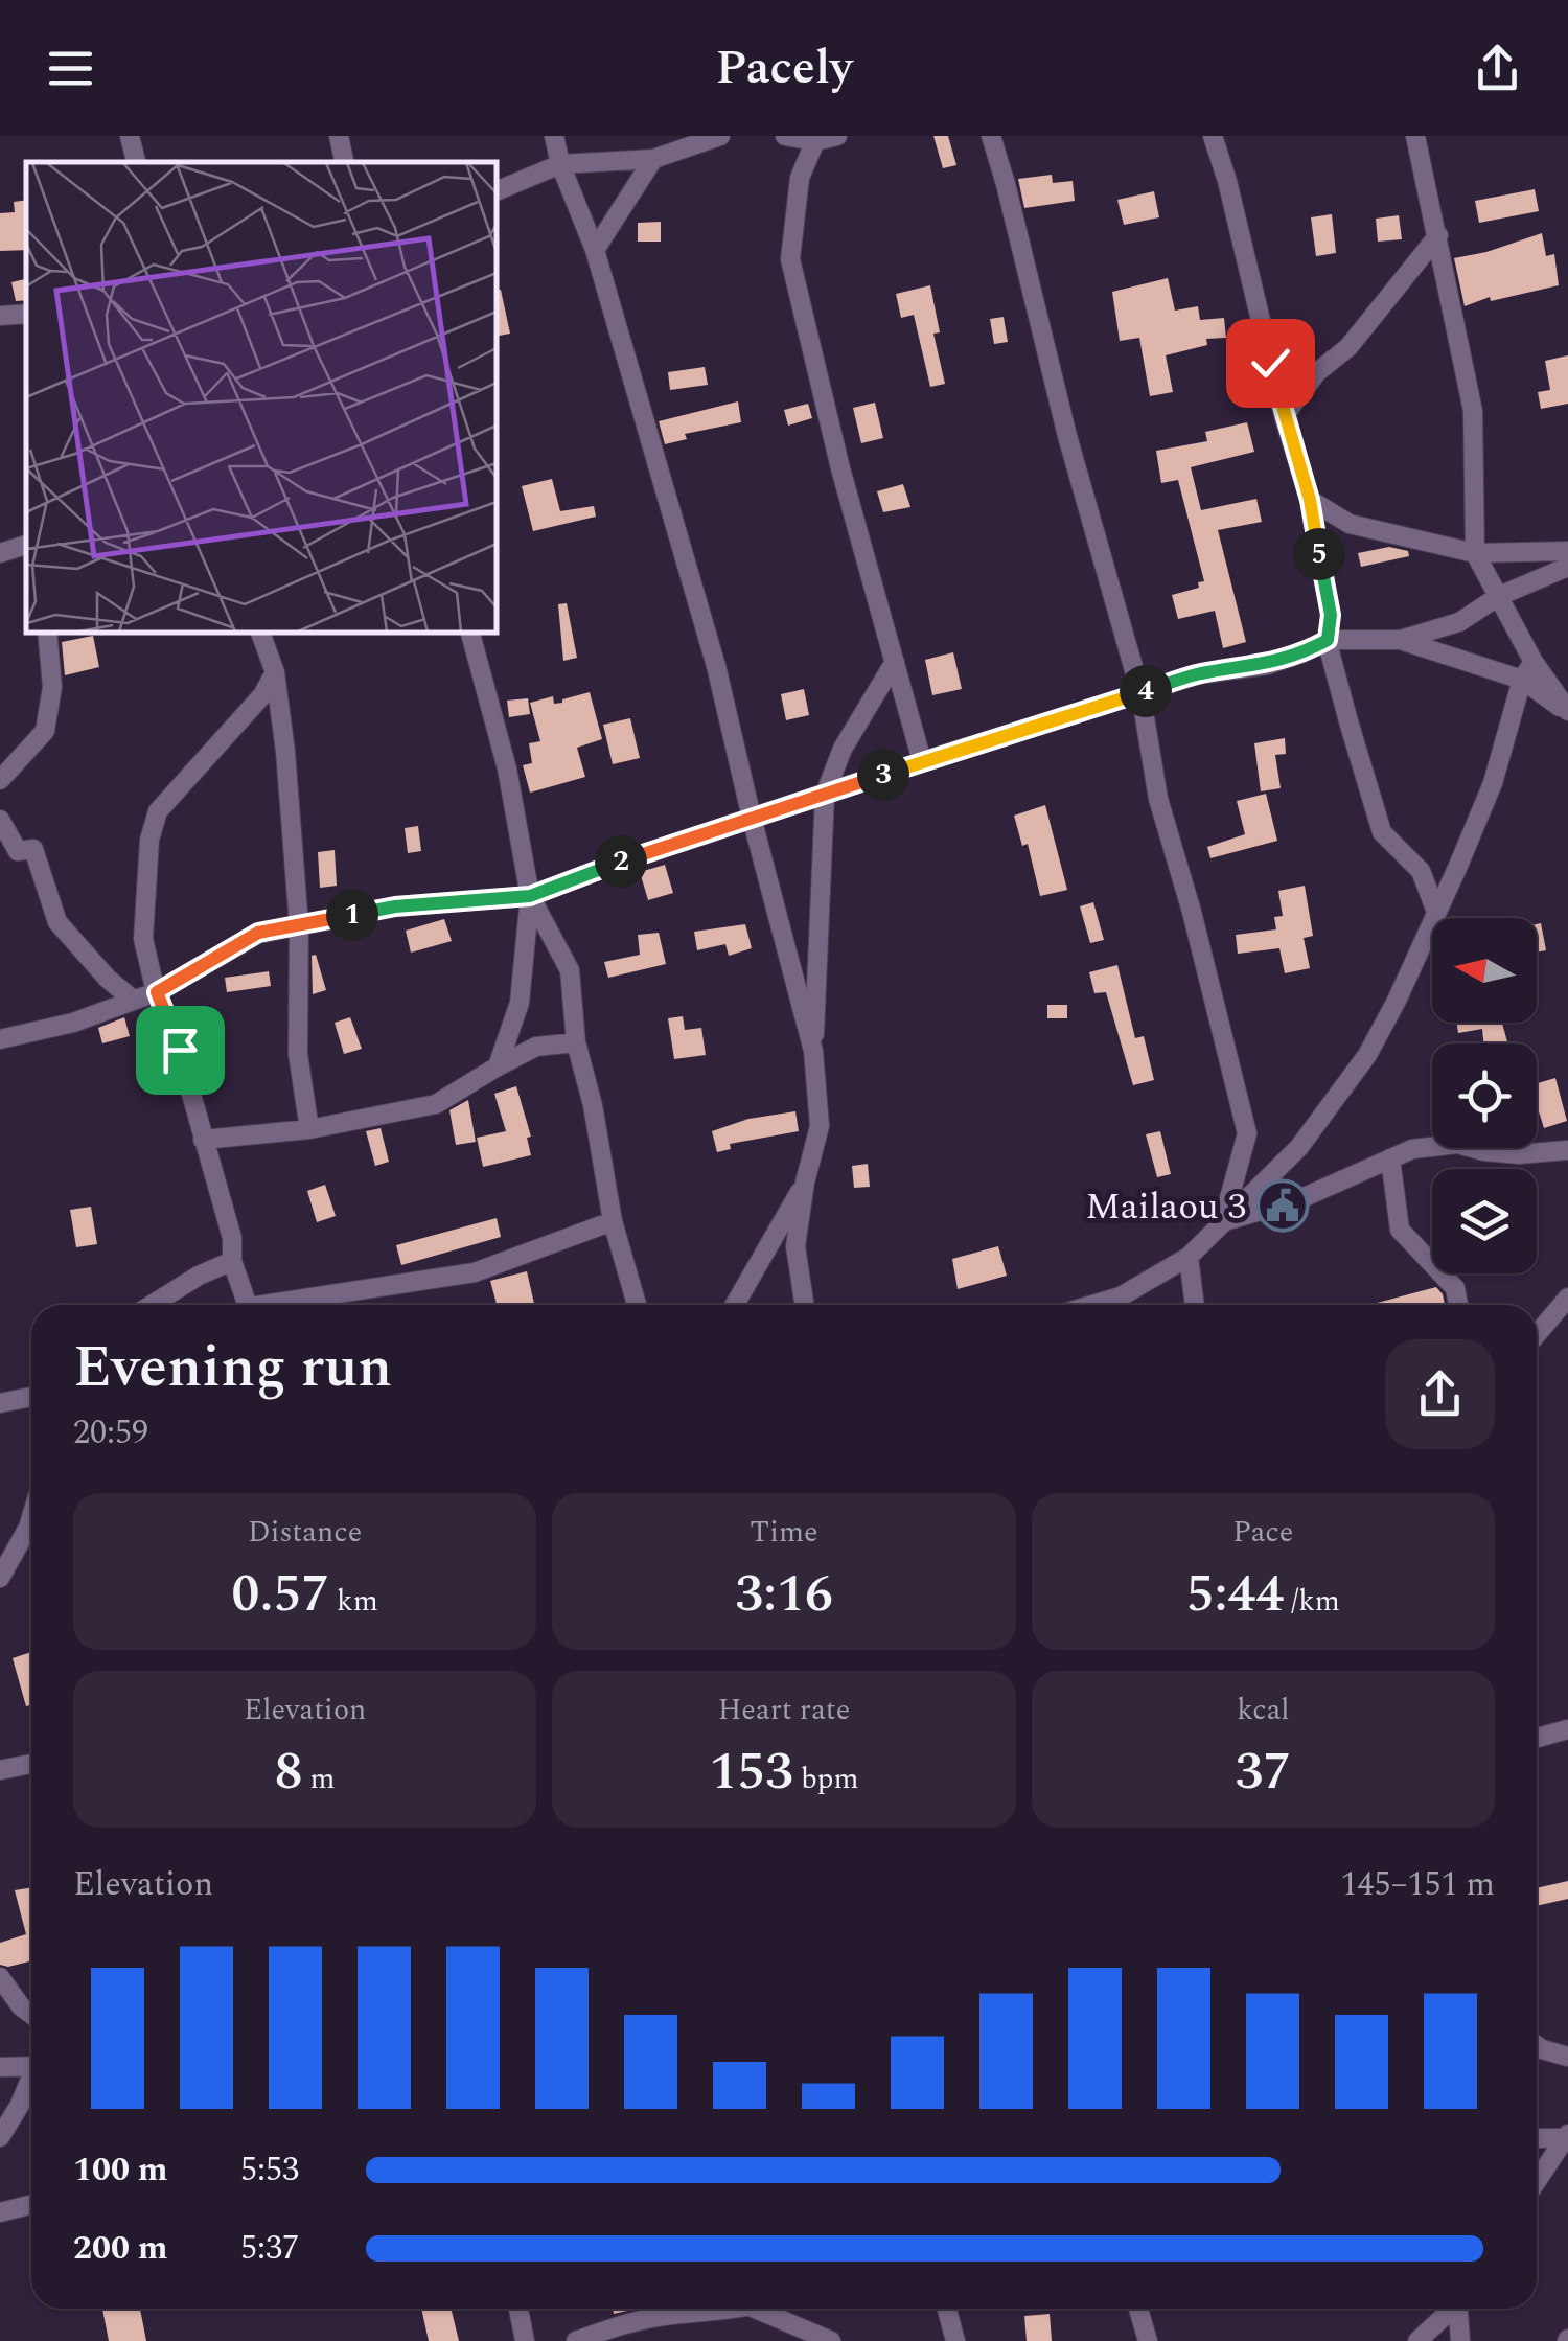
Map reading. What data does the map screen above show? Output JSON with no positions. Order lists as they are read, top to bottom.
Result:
{
  "places": {
    "public building": ["Mailaou 3"]
  },
  "north": "left",
  "page": {
    "header": "Pacely",
    "pins": [
      "5",
      "4",
      "3",
      "2",
      "1"
    ],
    "heading": ["Evening run", "20:59"],
    "stats": [
      ["Distance", "0.57 km"],
      ["Time", "3:16"],
      ["Pace", "5:44 /km"],
      ["Elevation", "8 m"],
      ["Heart rate", "153 bpm"],
      ["kcal", "37"]
    ],
    "chart": ["Elevation", "145–151 m"],
    "list": [
      {
        "name": "100 m",
        "note": "5:53"
      },
      {
        "name": "200 m",
        "note": "5:37"
      }
    ]
  }
}
